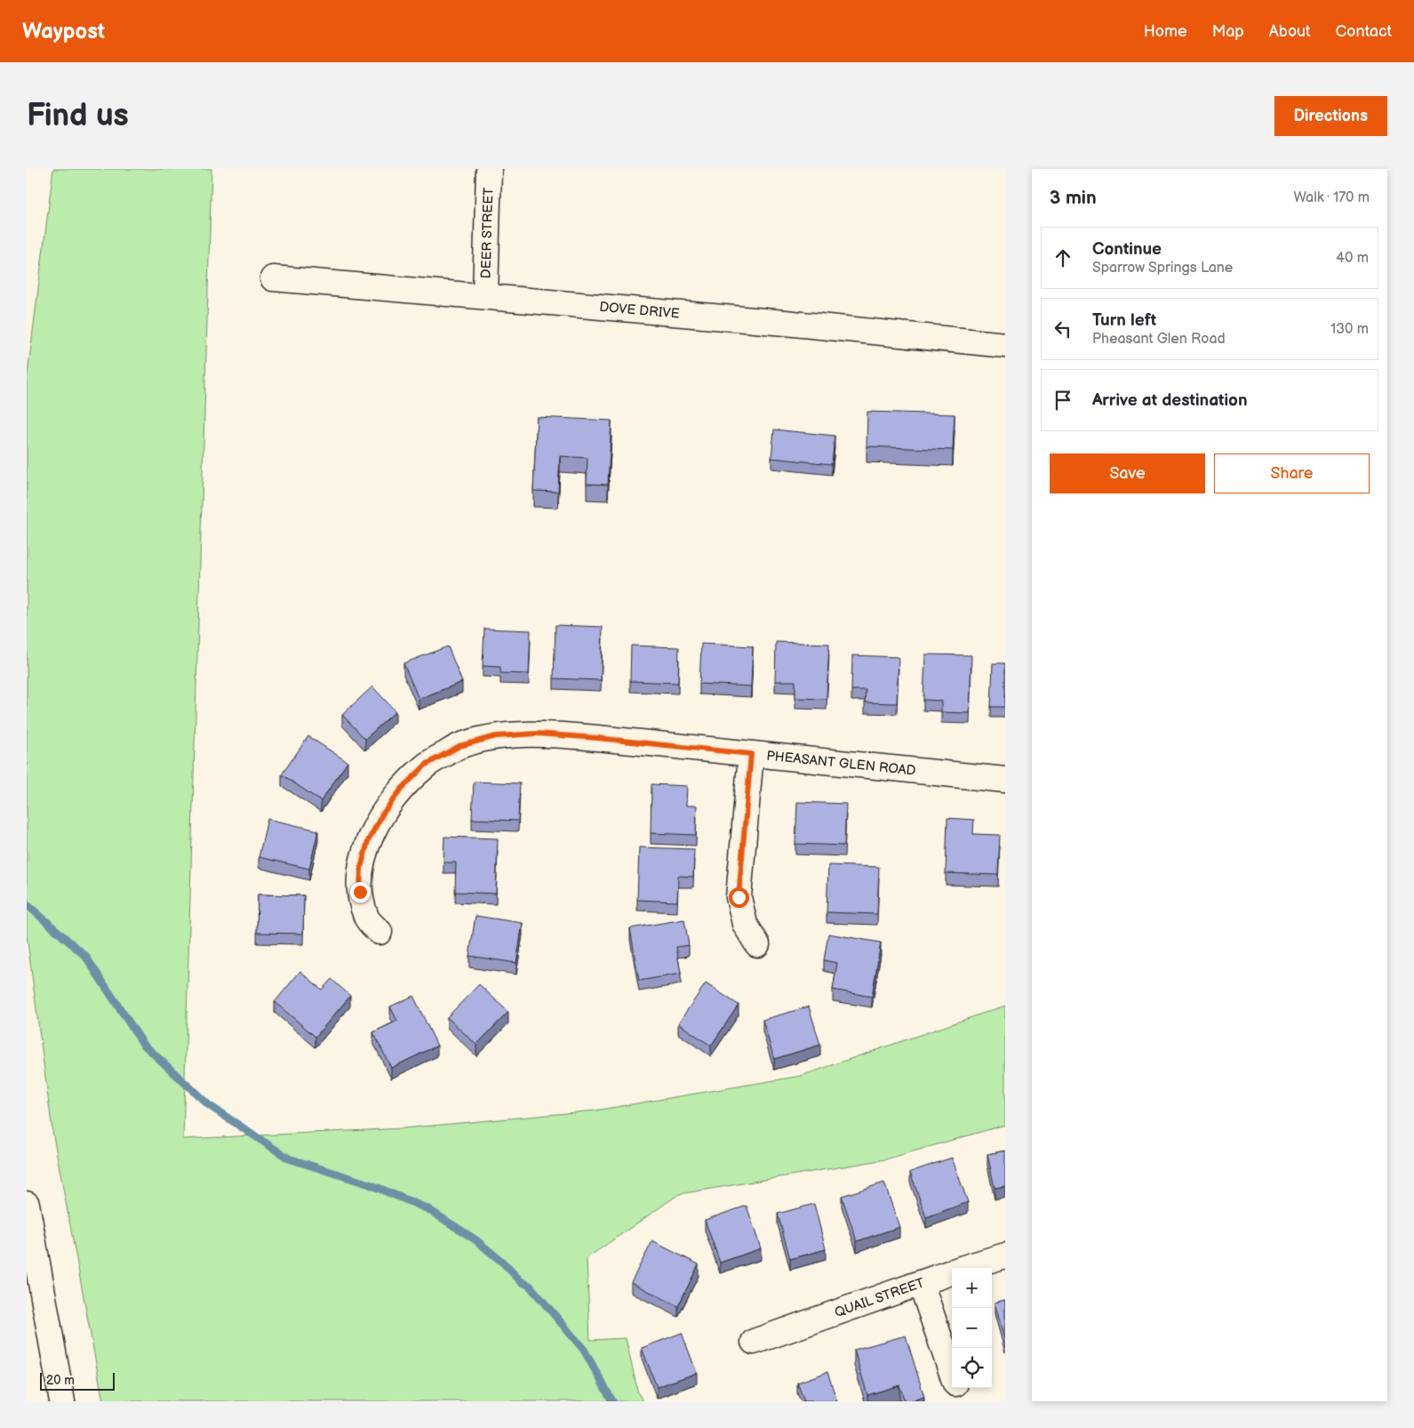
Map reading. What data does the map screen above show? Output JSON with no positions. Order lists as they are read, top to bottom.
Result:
{
  "streets": {
    "main road": [
      "DEER STREET",
      "DOVE DRIVE",
      "PHEASANT GLEN ROAD",
      "QUAIL STREET"
    ]
  },
  "crossings": [
    ["DEER STREET", "DOVE DRIVE"]
  ],
  "scale_bar": "20 m",
  "page": {
    "header": "Waypost",
    "nav": [
      "Home",
      "Map",
      "About",
      "Contact"
    ],
    "buttons": [
      "Directions",
      ["Save", "Share"]
    ],
    "title": "Find us",
    "heading": ["3 min", "Walk · 170 m"],
    "list": [
      ["Continue", "Sparrow Springs Lane", "40 m"],
      ["Turn left", "Pheasant Glen Road", "130 m"],
      "Arrive at destination"
    ],
    "map_buttons": ["+", "−"],
    "scale": "20 m"
  }
}
